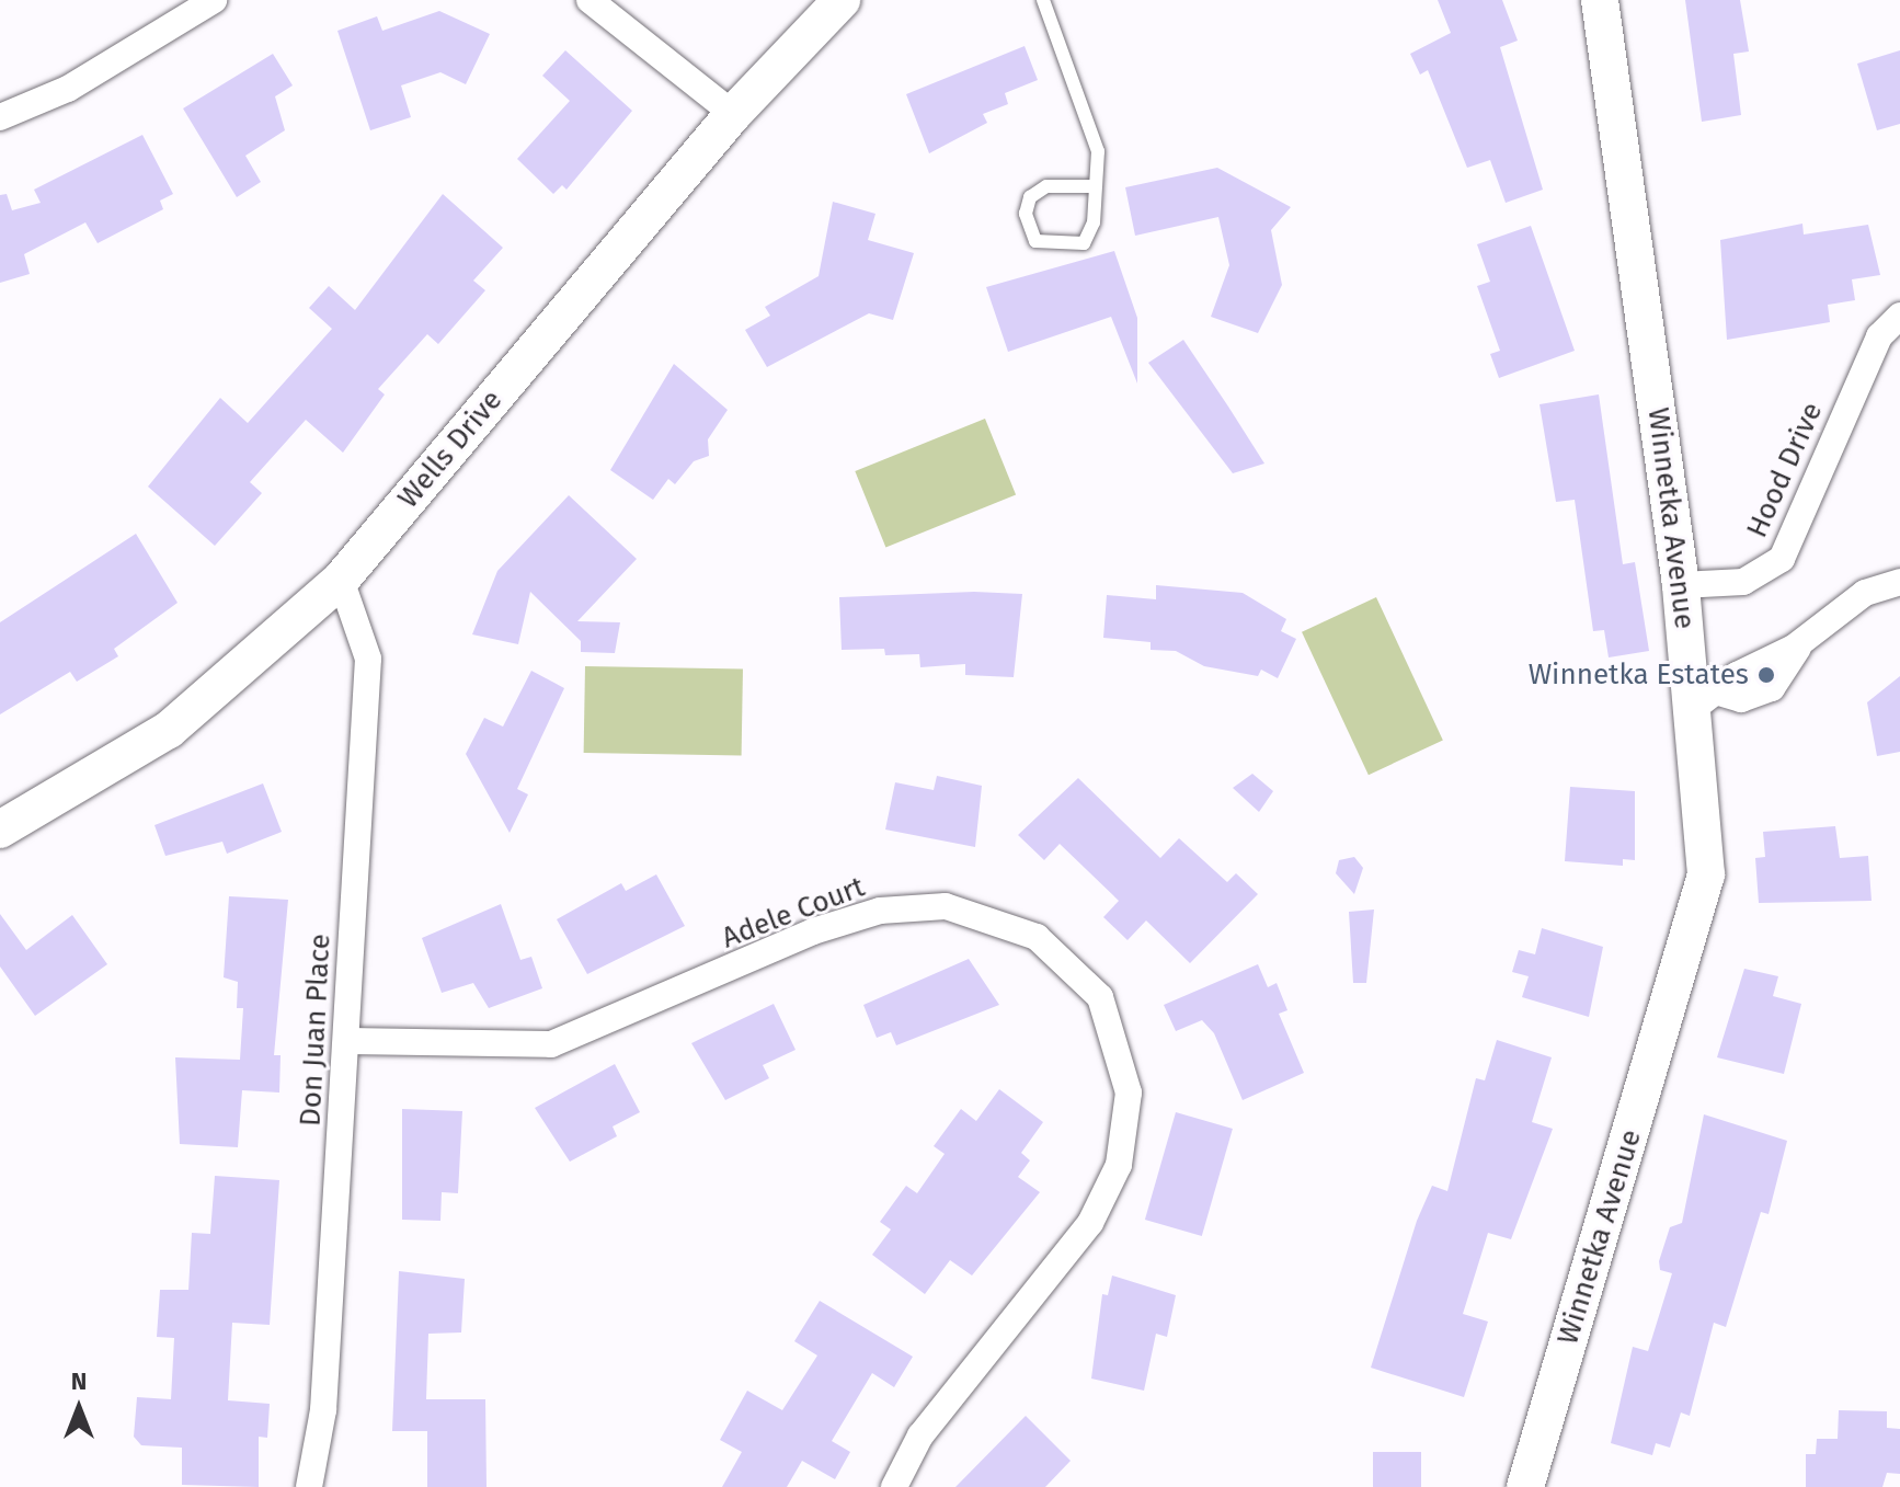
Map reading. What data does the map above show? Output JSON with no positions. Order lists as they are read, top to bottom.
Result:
{
  "streets": {
    "main road": ["Wells Drive", "Winnetka Avenue"],
    "street": ["Hood Drive", "Adele Court", "Don Juan Place"]
  },
  "crossings": [
    ["Wells Drive", "Don Juan Place"],
    ["Hood Drive", "Winnetka Avenue"],
    ["Adele Court", "Don Juan Place"]
  ],
  "places": ["Winnetka Estates"],
  "north": "top"
}
